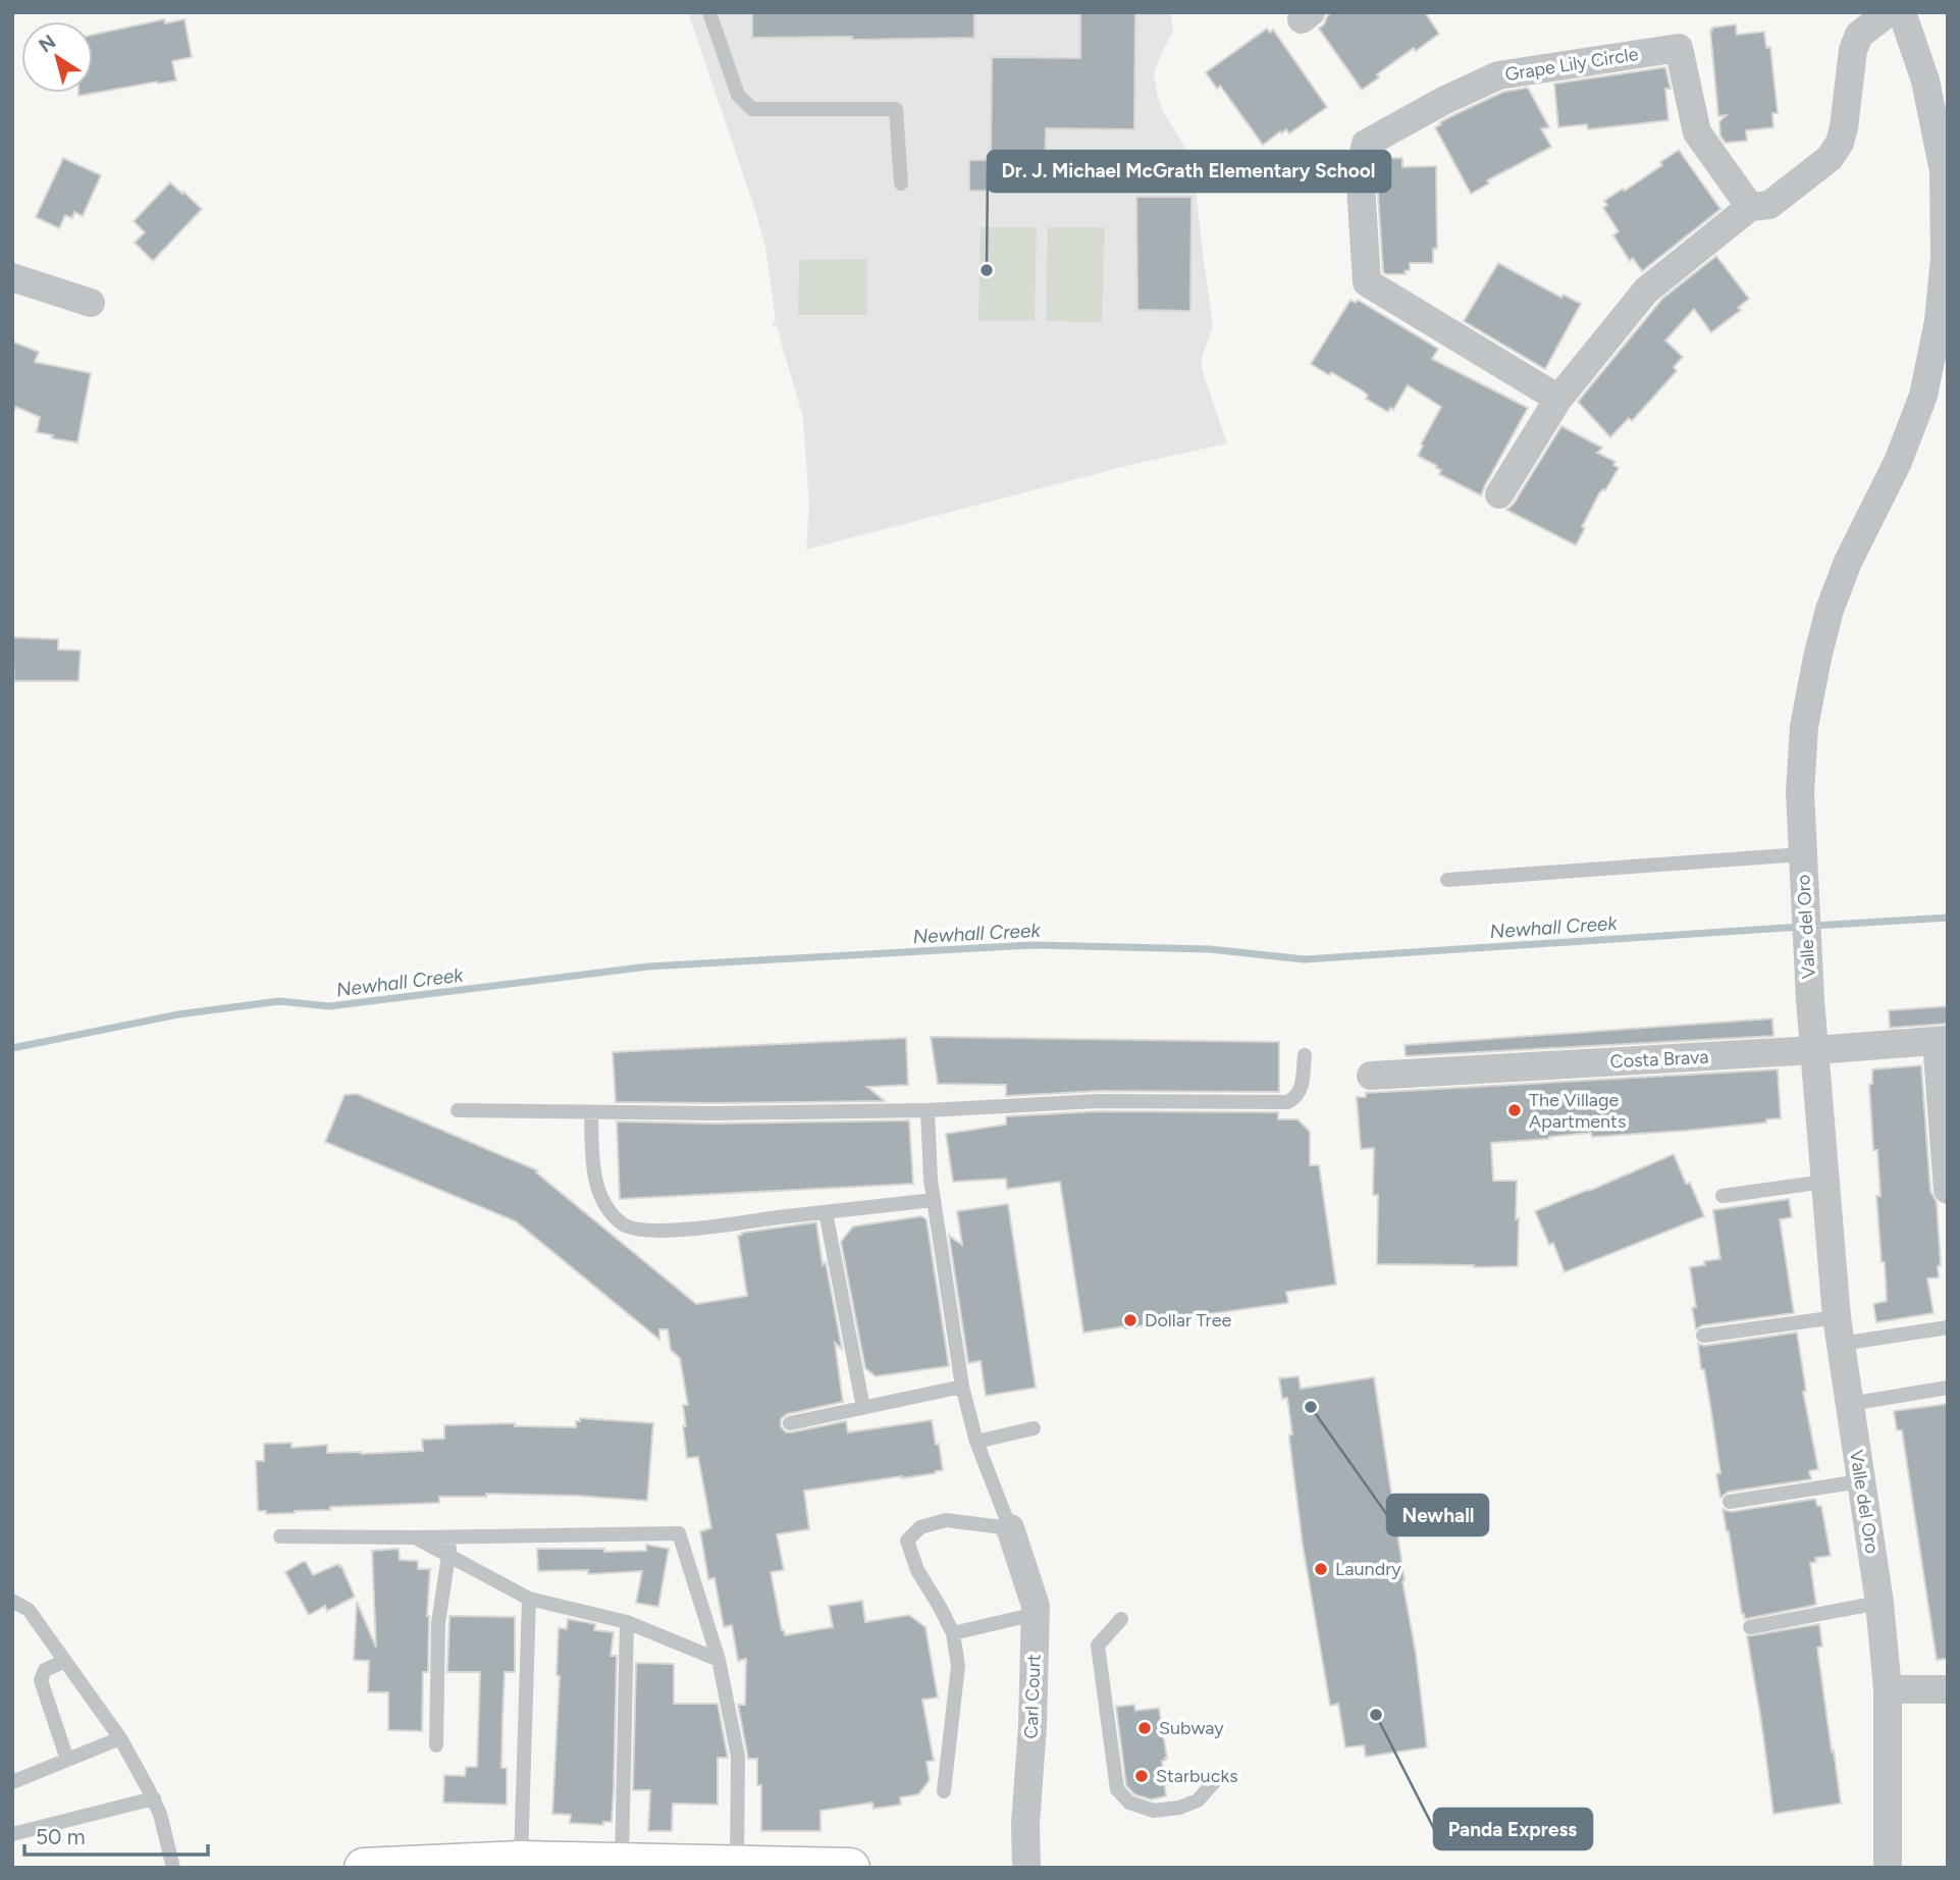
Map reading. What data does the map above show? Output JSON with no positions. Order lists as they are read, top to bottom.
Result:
{
  "streets": {
    "street": [
      "Grape Lily Circle",
      "Valle del Oro",
      "Costa Brava",
      "Carl Court"
    ]
  },
  "crossings": [
    ["Valle del Oro", "Costa Brava"]
  ],
  "water": ["Newhall Creek"],
  "places": [
    "Dr. J. Michael McGrath Elementary School",
    "The Village Apartments",
    "Dollar Tree",
    "Newhall",
    "Laundry",
    "Panda Express",
    "Subway",
    "Starbucks"
  ],
  "scale_bar": "50 m",
  "north": "top left"
}
